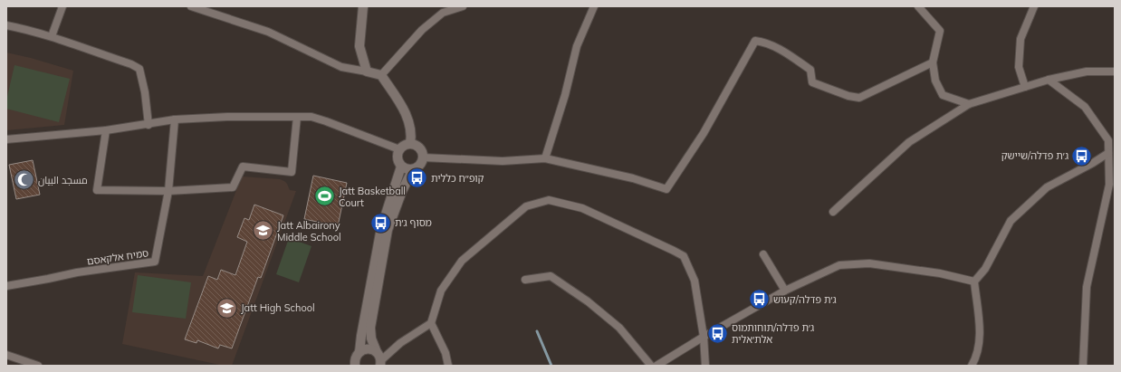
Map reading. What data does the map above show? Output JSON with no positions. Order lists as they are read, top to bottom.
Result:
{
  "streets": {
    "street": ["סמיח אלקאסם"]
  },
  "places": {
    "bus stop": [
      "ג׳ת פדלה/שיישק",
      "קופ״ח כללית",
      "מסוף ג׳ת",
      "ג׳ת פדלה/קעוש",
      "ג׳ת פדלה/תוחותמוס אלת׳אלית"
    ],
    "mosque": ["مسجد البيان"],
    "sports": ["Jatt Basketball Court"],
    "school or university": ["Jatt Albairony Middle School", "Jatt High School"]
  }
}
